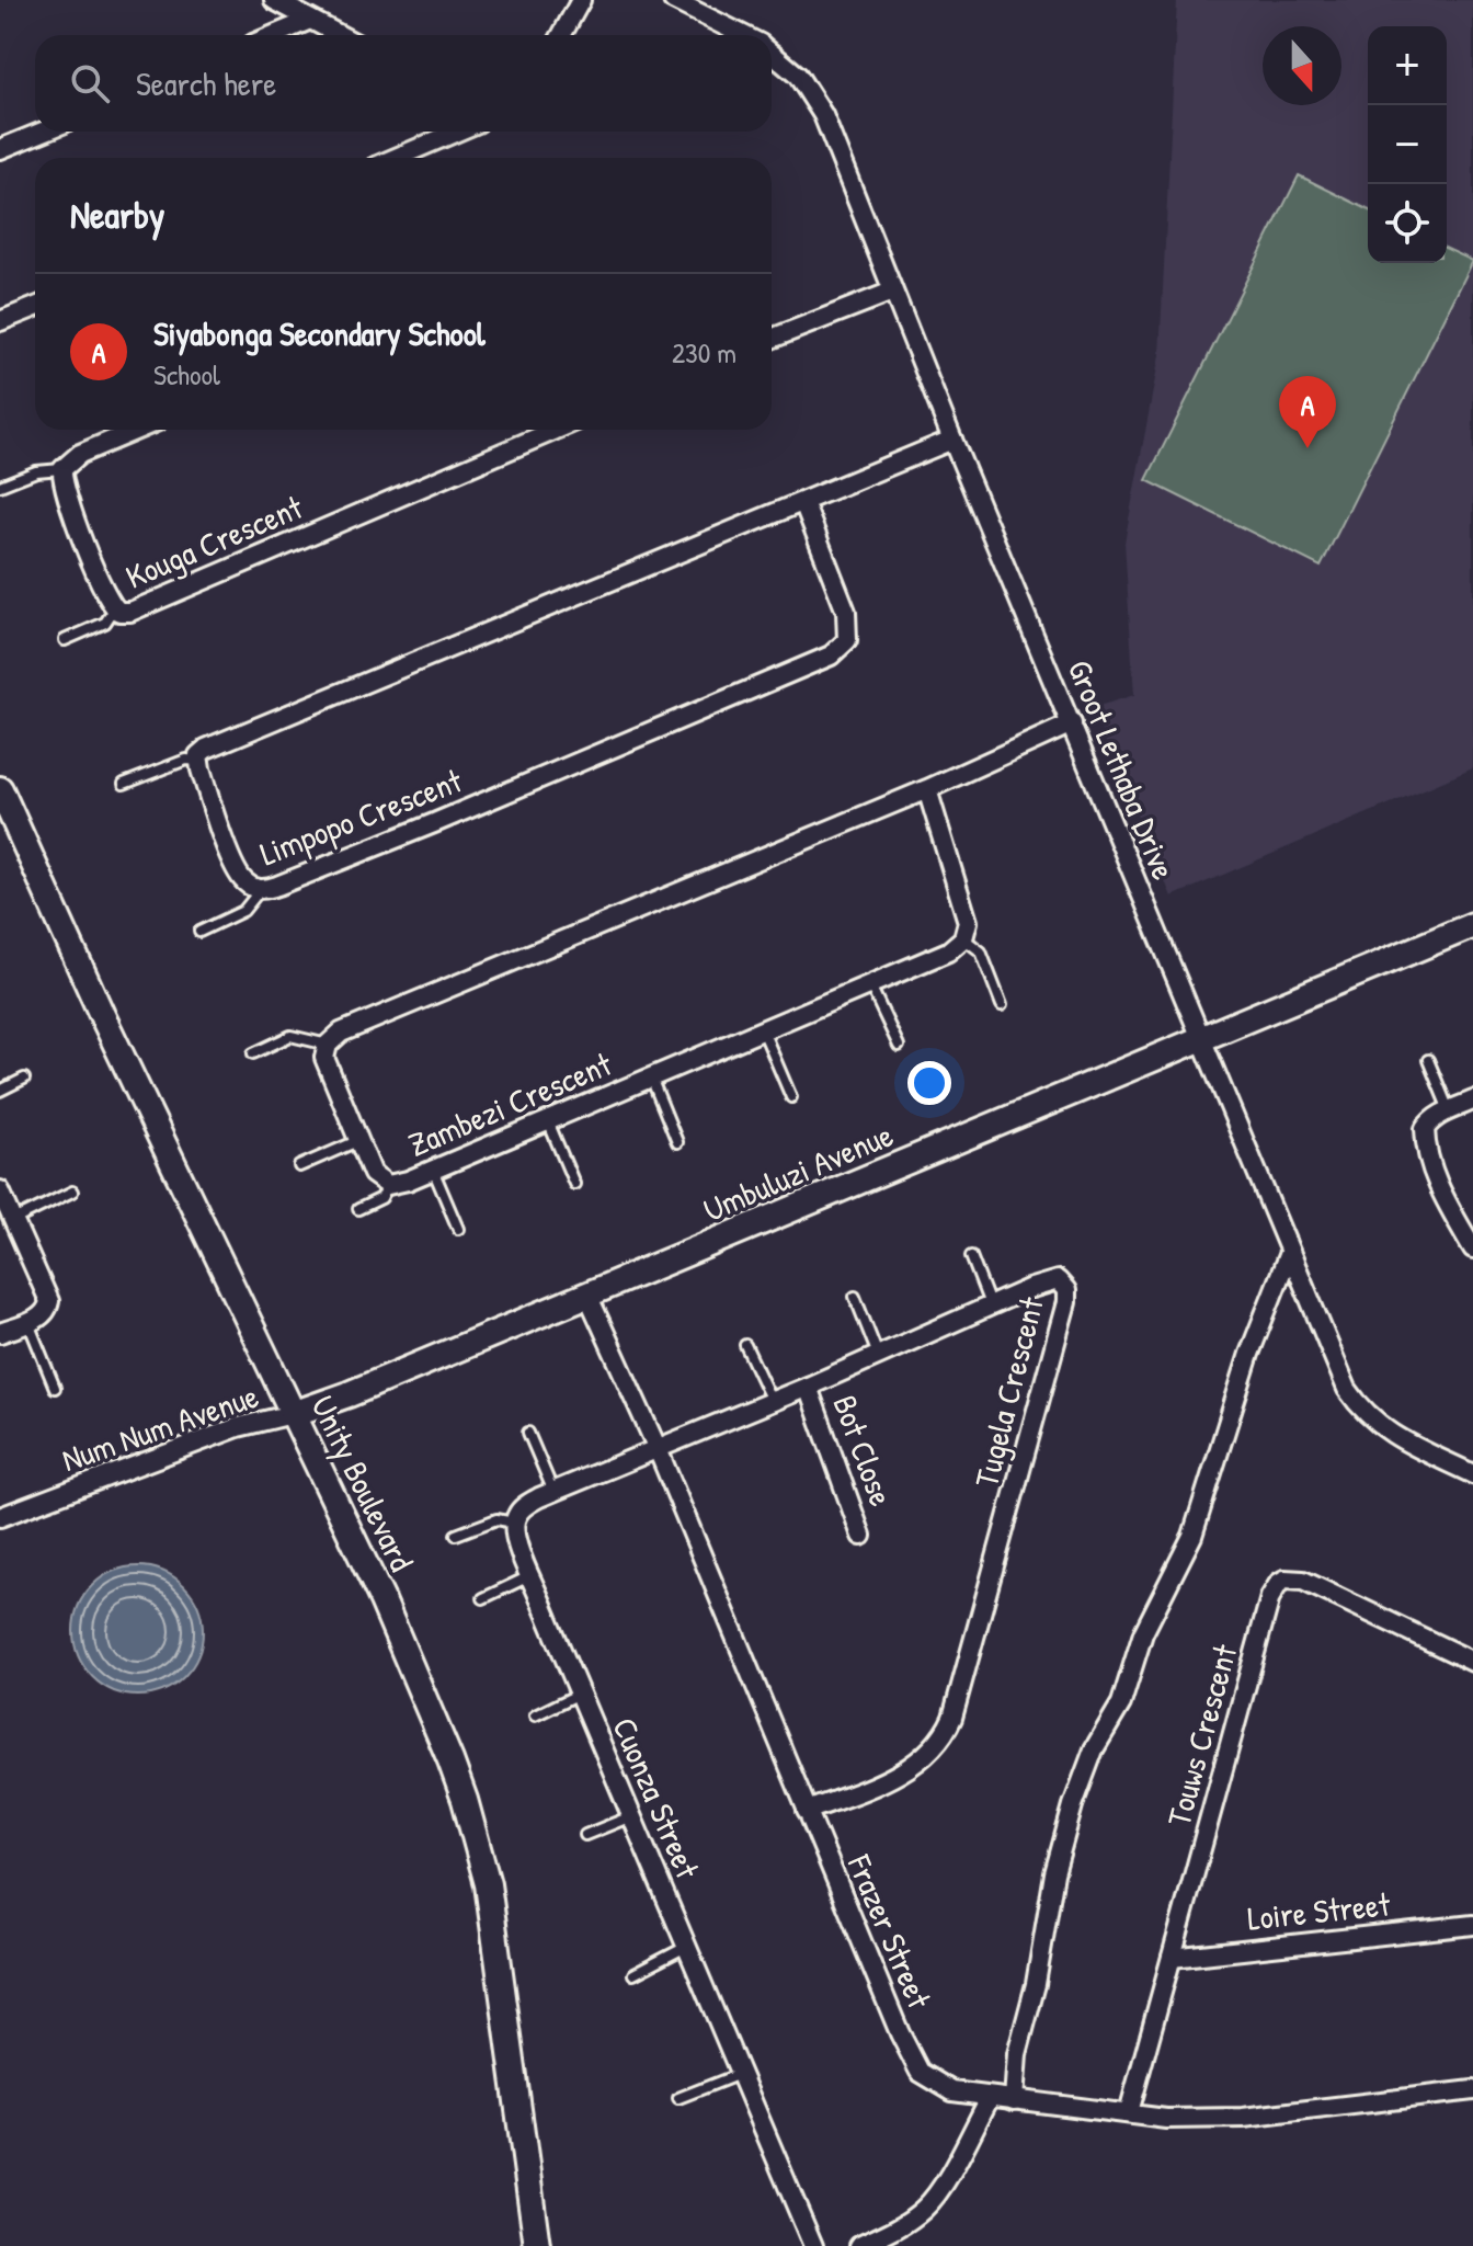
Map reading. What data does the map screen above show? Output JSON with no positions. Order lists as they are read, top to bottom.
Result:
{
  "streets": {
    "street": [
      "Kouga Crescent",
      "Groot Lethaba Drive",
      "Limpopo Crescent",
      "Zambezi Crescent",
      "Umbuluzi Avenue",
      "Tugela Crescent",
      "Num Num Avenue",
      "Bot Close",
      "Unity Boulevard",
      "Touws Crescent",
      "Cuonza Street",
      "Loire Street",
      "Frazer Street"
    ]
  },
  "crossings": [
    ["Groot Lethaba Drive", "Umbuluzi Avenue"],
    ["Umbuluzi Avenue", "Num Num Avenue"],
    ["Umbuluzi Avenue", "Unity Boulevard"],
    ["Umbuluzi Avenue", "Frazer Street"],
    ["Tugela Crescent", "Bot Close"],
    ["Tugela Crescent", "Frazer Street"],
    ["Num Num Avenue", "Unity Boulevard"],
    ["Touws Crescent", "Loire Street"],
    ["Touws Crescent", "Frazer Street"]
  ],
  "north": "bottom",
  "page": {
    "map_buttons": ["+", "−"],
    "search": "Search here",
    "heading": "Nearby",
    "list": [
      {
        "mark": "A",
        "name": "Siyabonga Secondary School",
        "note": "School",
        "value": "230 m"
      }
    ],
    "pins": "A"
  }
}
